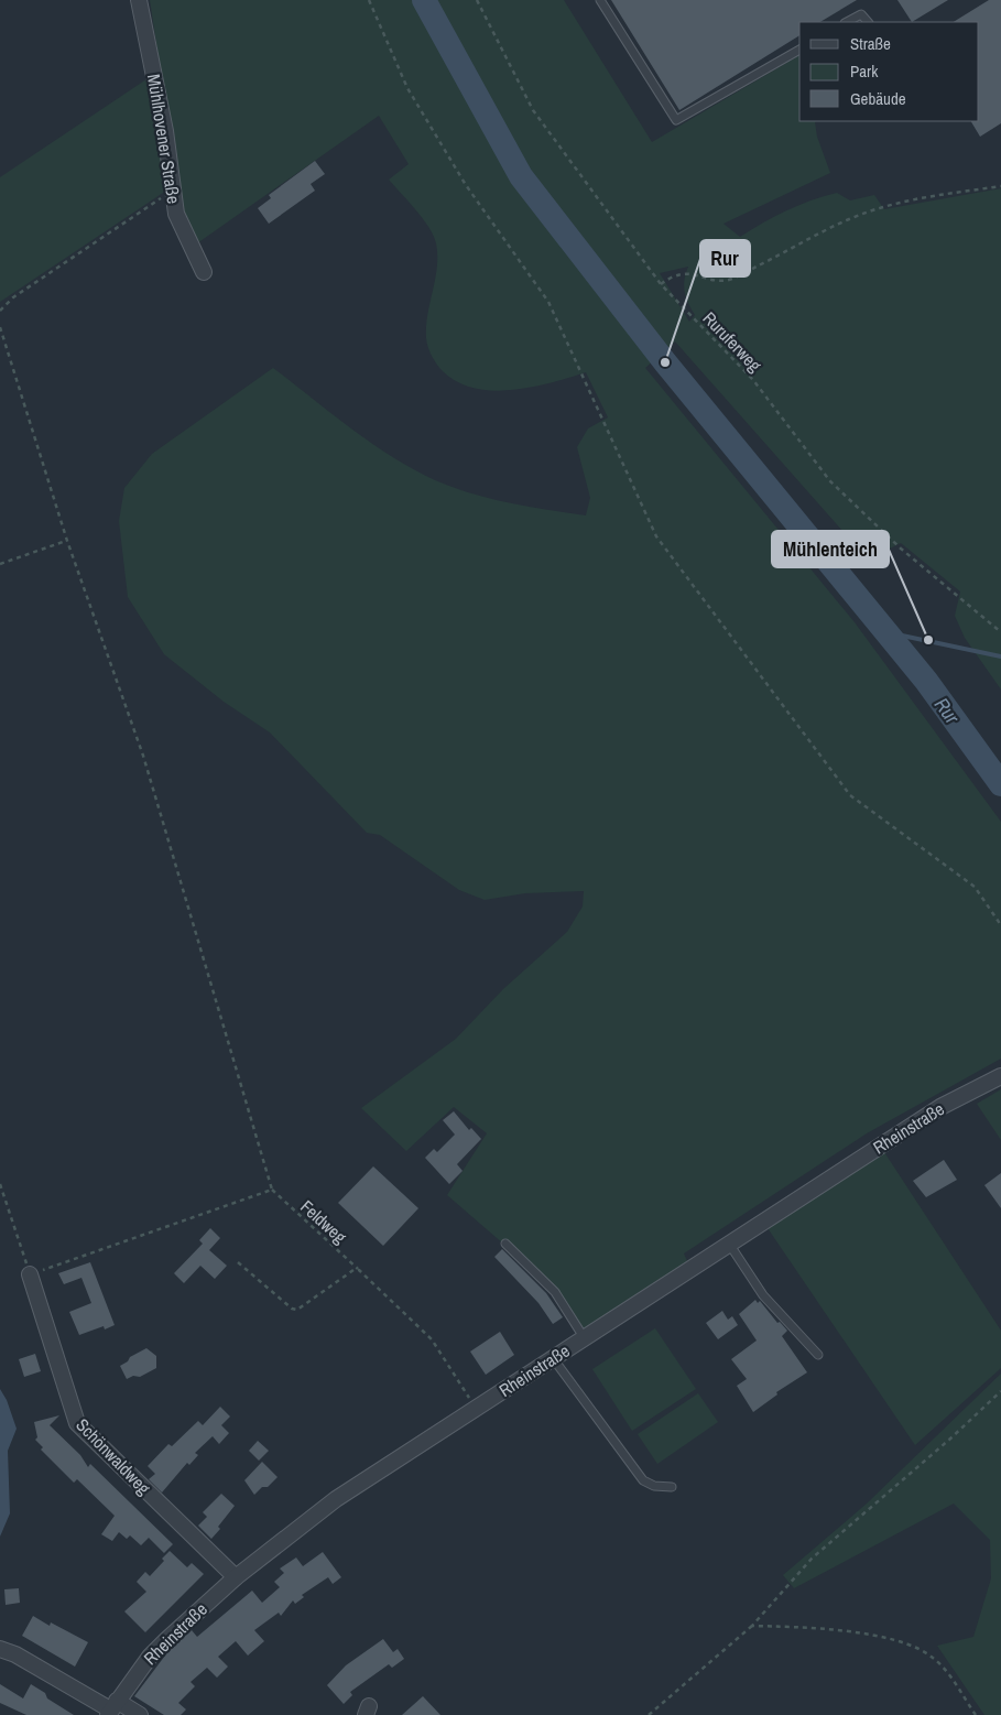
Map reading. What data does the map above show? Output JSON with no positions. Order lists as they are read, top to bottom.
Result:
{
  "streets": {
    "street": ["Mühlhovener Straße", "Rheinstraße", "Schönwaldweg"],
    "path": ["Ruruferweg", "Feldweg"]
  },
  "crossings": [
    ["Rheinstraße", "Feldweg"],
    ["Rheinstraße", "Schönwaldweg"]
  ],
  "water": ["Rur"],
  "places": ["Rur", "Mühlenteich"],
  "legend": ["Straße", "Park", "Gebäude"]
}
